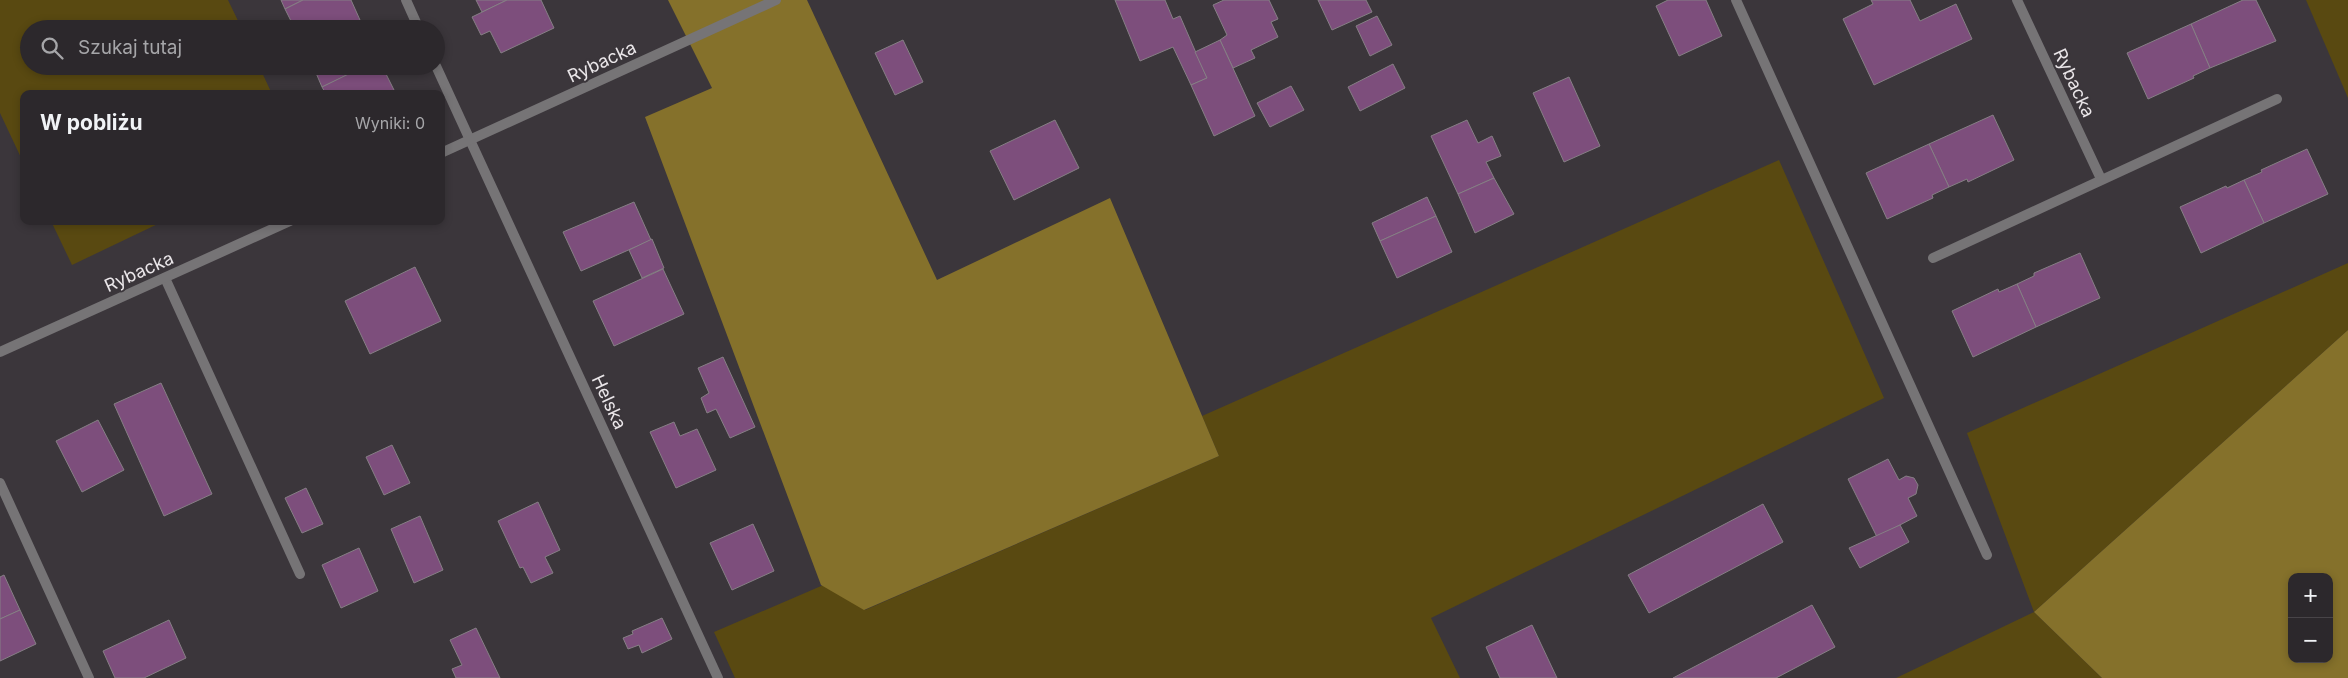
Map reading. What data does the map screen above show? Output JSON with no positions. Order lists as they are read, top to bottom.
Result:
{
  "streets": {
    "street": ["Rybacka", "Helska"]
  },
  "crossings": [
    ["Rybacka", "Helska"]
  ],
  "page": {
    "search": "Szukaj tutaj",
    "heading": ["W pobliżu", "Wyniki: 0"],
    "map_buttons": ["+", "−"]
  }
}
